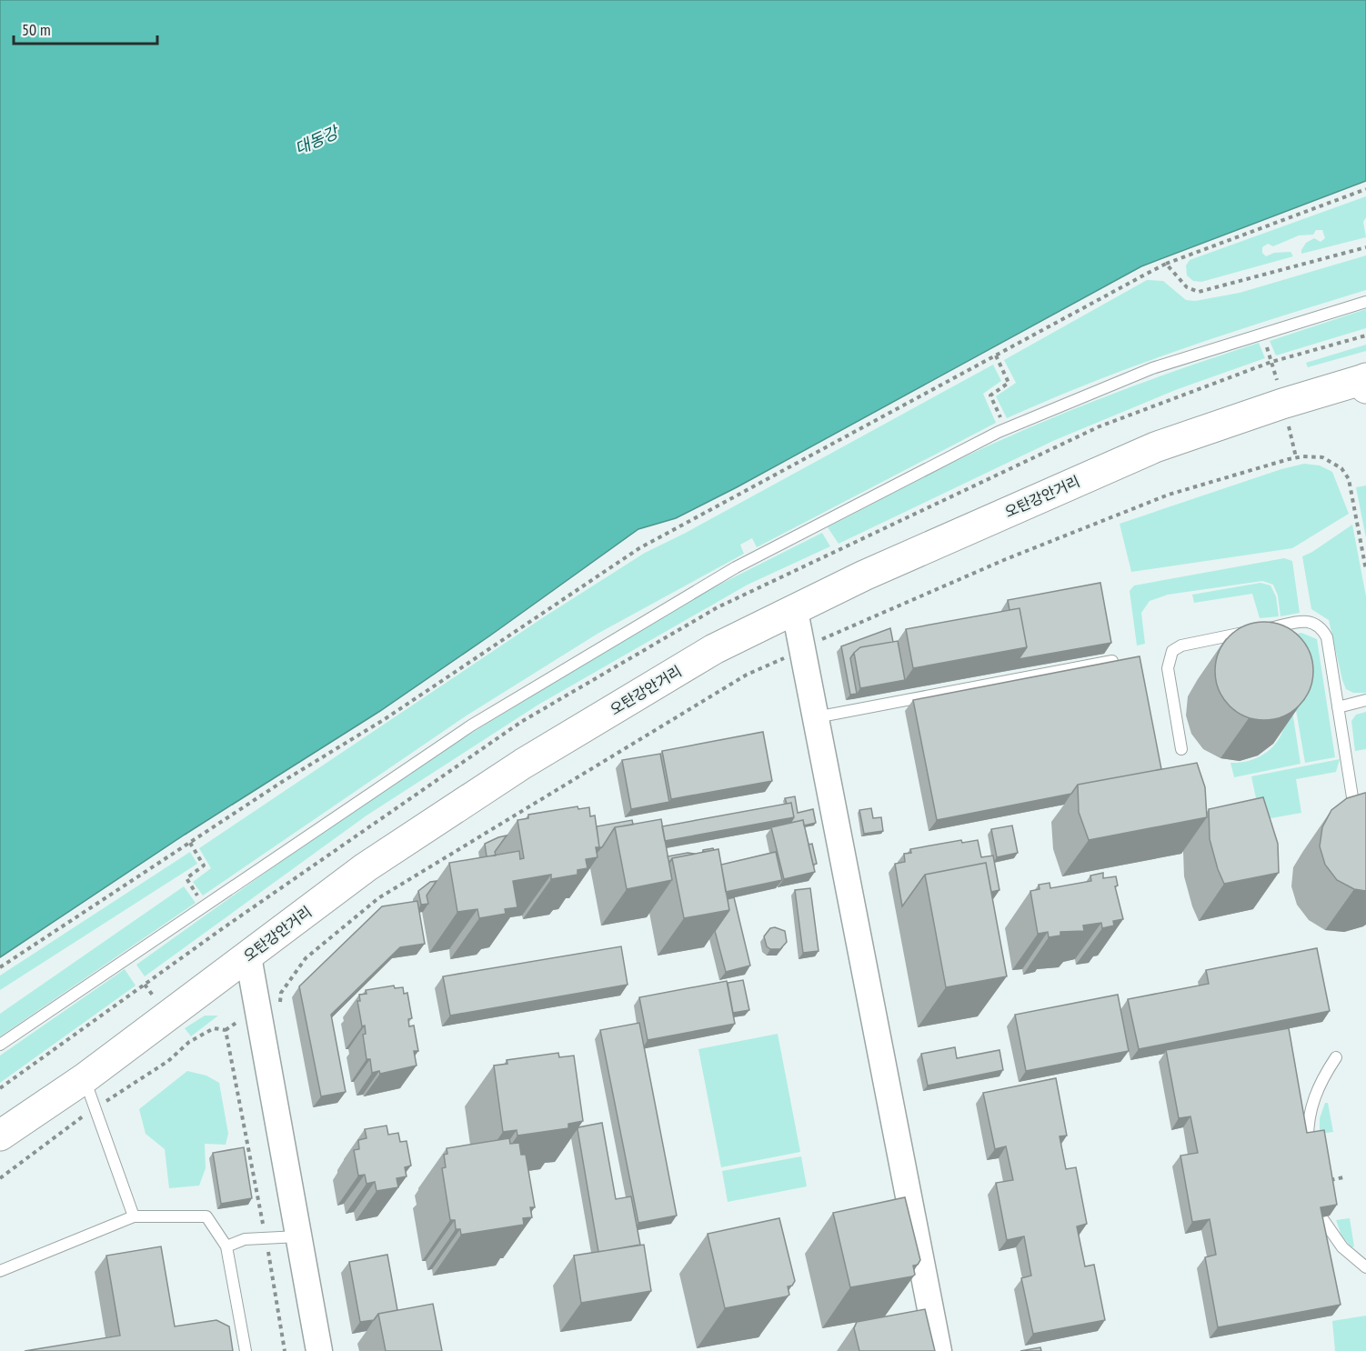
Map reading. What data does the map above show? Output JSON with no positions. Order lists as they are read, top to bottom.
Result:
{
  "streets": {
    "main road": ["오탄강안거리"]
  },
  "water": ["대동강"],
  "scale_bar": "50 m"
}
